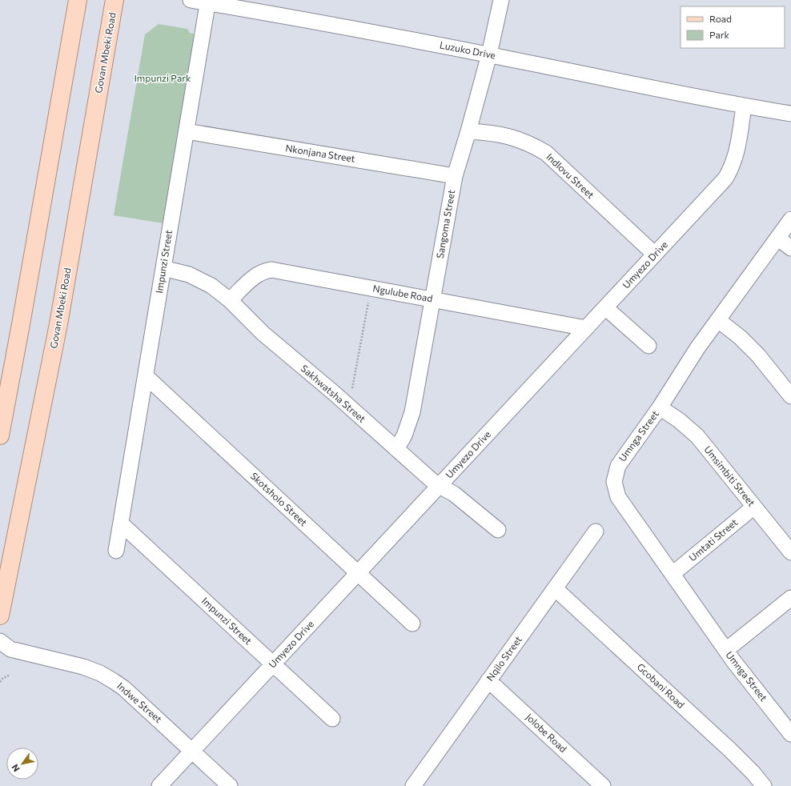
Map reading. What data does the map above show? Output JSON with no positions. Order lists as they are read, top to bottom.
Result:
{
  "streets": {
    "main road": ["Govan Mbeki Road"],
    "street": [
      "Luzuko Drive",
      "Nkonjana Street",
      "Indlovu Street",
      "Sangoma Street",
      "Impunzi Street",
      "Umyezo Drive",
      "Ngulube Road",
      "Sakhwatsha Street",
      "Umnga Street",
      "Umsimbiti Street",
      "Skotsholo Street",
      "Umtati Street",
      "Nqilo Street",
      "Gcobani Road",
      "Indwe Street",
      "Jolobe Road"
    ]
  },
  "crossings": [
    ["Luzuko Drive", "Sangoma Street"],
    ["Luzuko Drive", "Impunzi Street"],
    ["Luzuko Drive", "Umyezo Drive"],
    ["Nkonjana Street", "Sangoma Street"],
    ["Nkonjana Street", "Impunzi Street"],
    ["Indlovu Street", "Sangoma Street"],
    ["Indlovu Street", "Umyezo Drive"],
    ["Sangoma Street", "Ngulube Road"],
    ["Sangoma Street", "Sakhwatsha Street"],
    ["Impunzi Street", "Umyezo Drive"],
    ["Impunzi Street", "Sakhwatsha Street"],
    ["Impunzi Street", "Skotsholo Street"],
    ["Umyezo Drive", "Ngulube Road"],
    ["Umyezo Drive", "Sakhwatsha Street"],
    ["Umyezo Drive", "Skotsholo Street"],
    ["Umyezo Drive", "Indwe Street"],
    ["Ngulube Road", "Sakhwatsha Street"],
    ["Umnga Street", "Umsimbiti Street"],
    ["Umnga Street", "Umtati Street"],
    ["Umsimbiti Street", "Umtati Street"],
    ["Nqilo Street", "Gcobani Road"],
    ["Nqilo Street", "Jolobe Road"]
  ],
  "parks": ["Impunzi Park"],
  "legend": ["Road", "Park"],
  "north": "bottom left"
}
